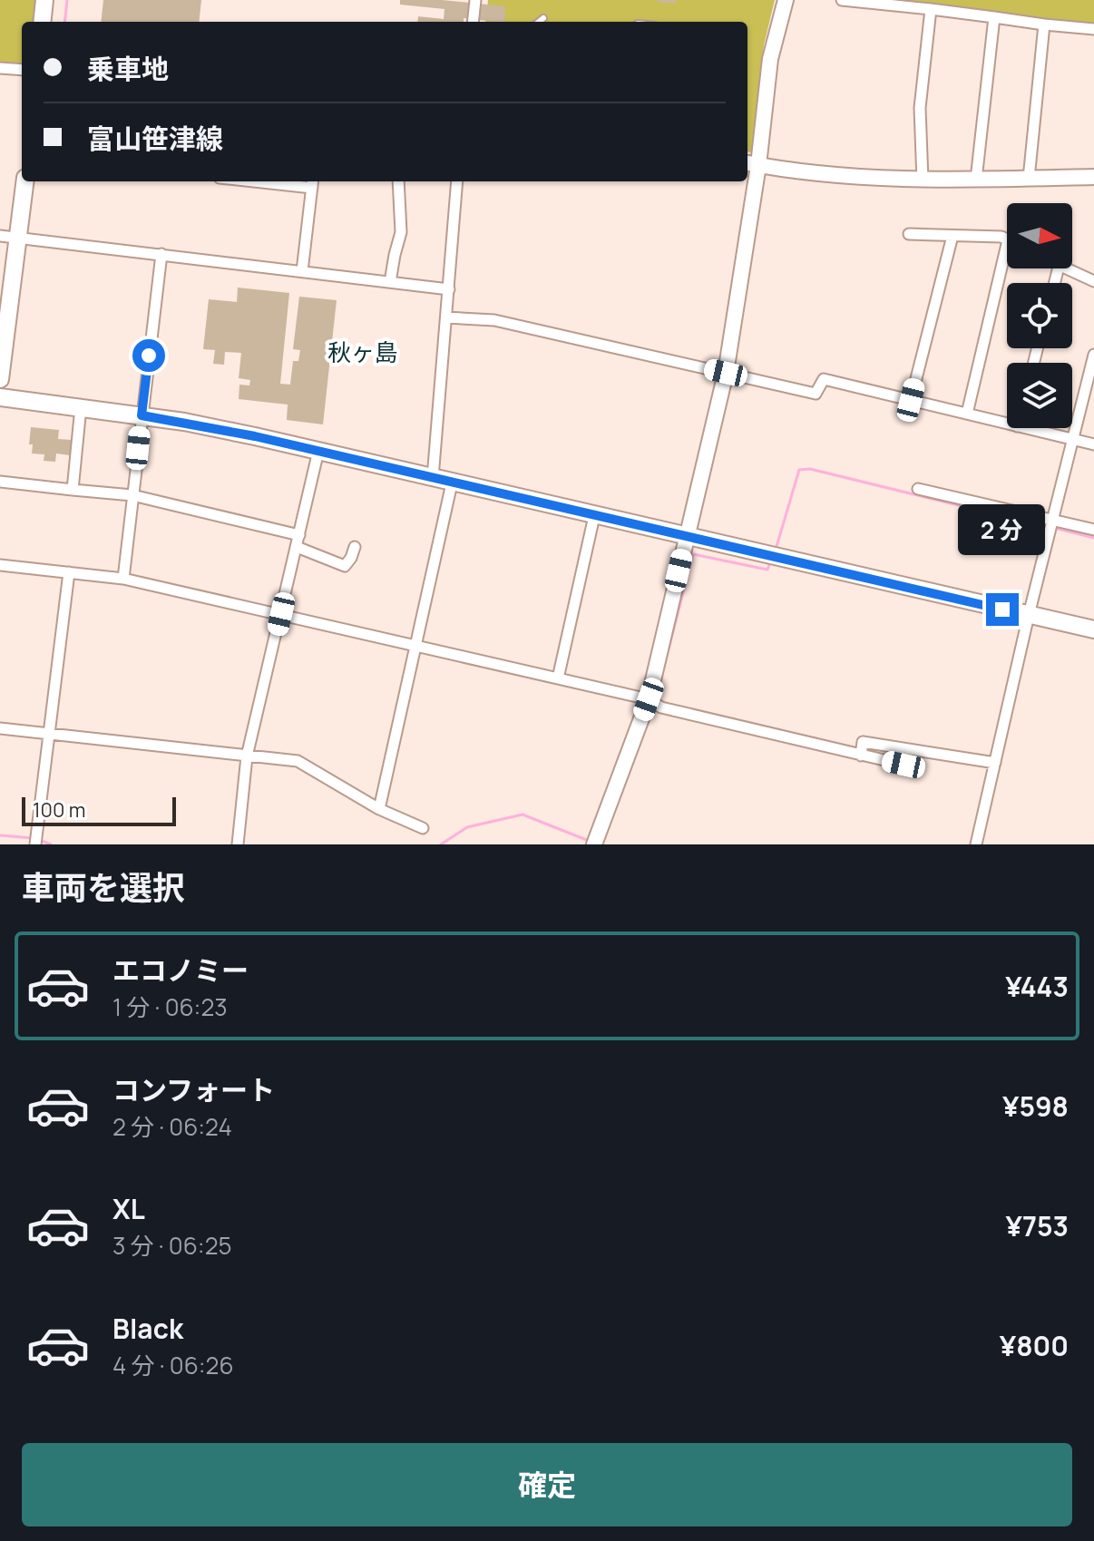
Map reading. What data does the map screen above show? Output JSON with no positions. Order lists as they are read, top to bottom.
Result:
{
  "districts": ["秋ヶ島"],
  "scale_bar": "100 m",
  "north": "right",
  "page": {
    "banner": ["乗車地", "富山笹津線"],
    "bubble": "2 分",
    "scale": "100 m",
    "heading": "車両を選択",
    "list": [
      {
        "name": "エコノミー",
        "note": "1 分 · 06:23",
        "value": "¥443"
      },
      {
        "name": "コンフォート",
        "note": "2 分 · 06:24",
        "value": "¥598"
      },
      {
        "name": "XL",
        "note": "3 分 · 06:25",
        "value": "¥753"
      },
      {
        "name": "Black",
        "note": "4 分 · 06:26",
        "value": "¥800"
      }
    ],
    "buttons": "確定"
  }
}
